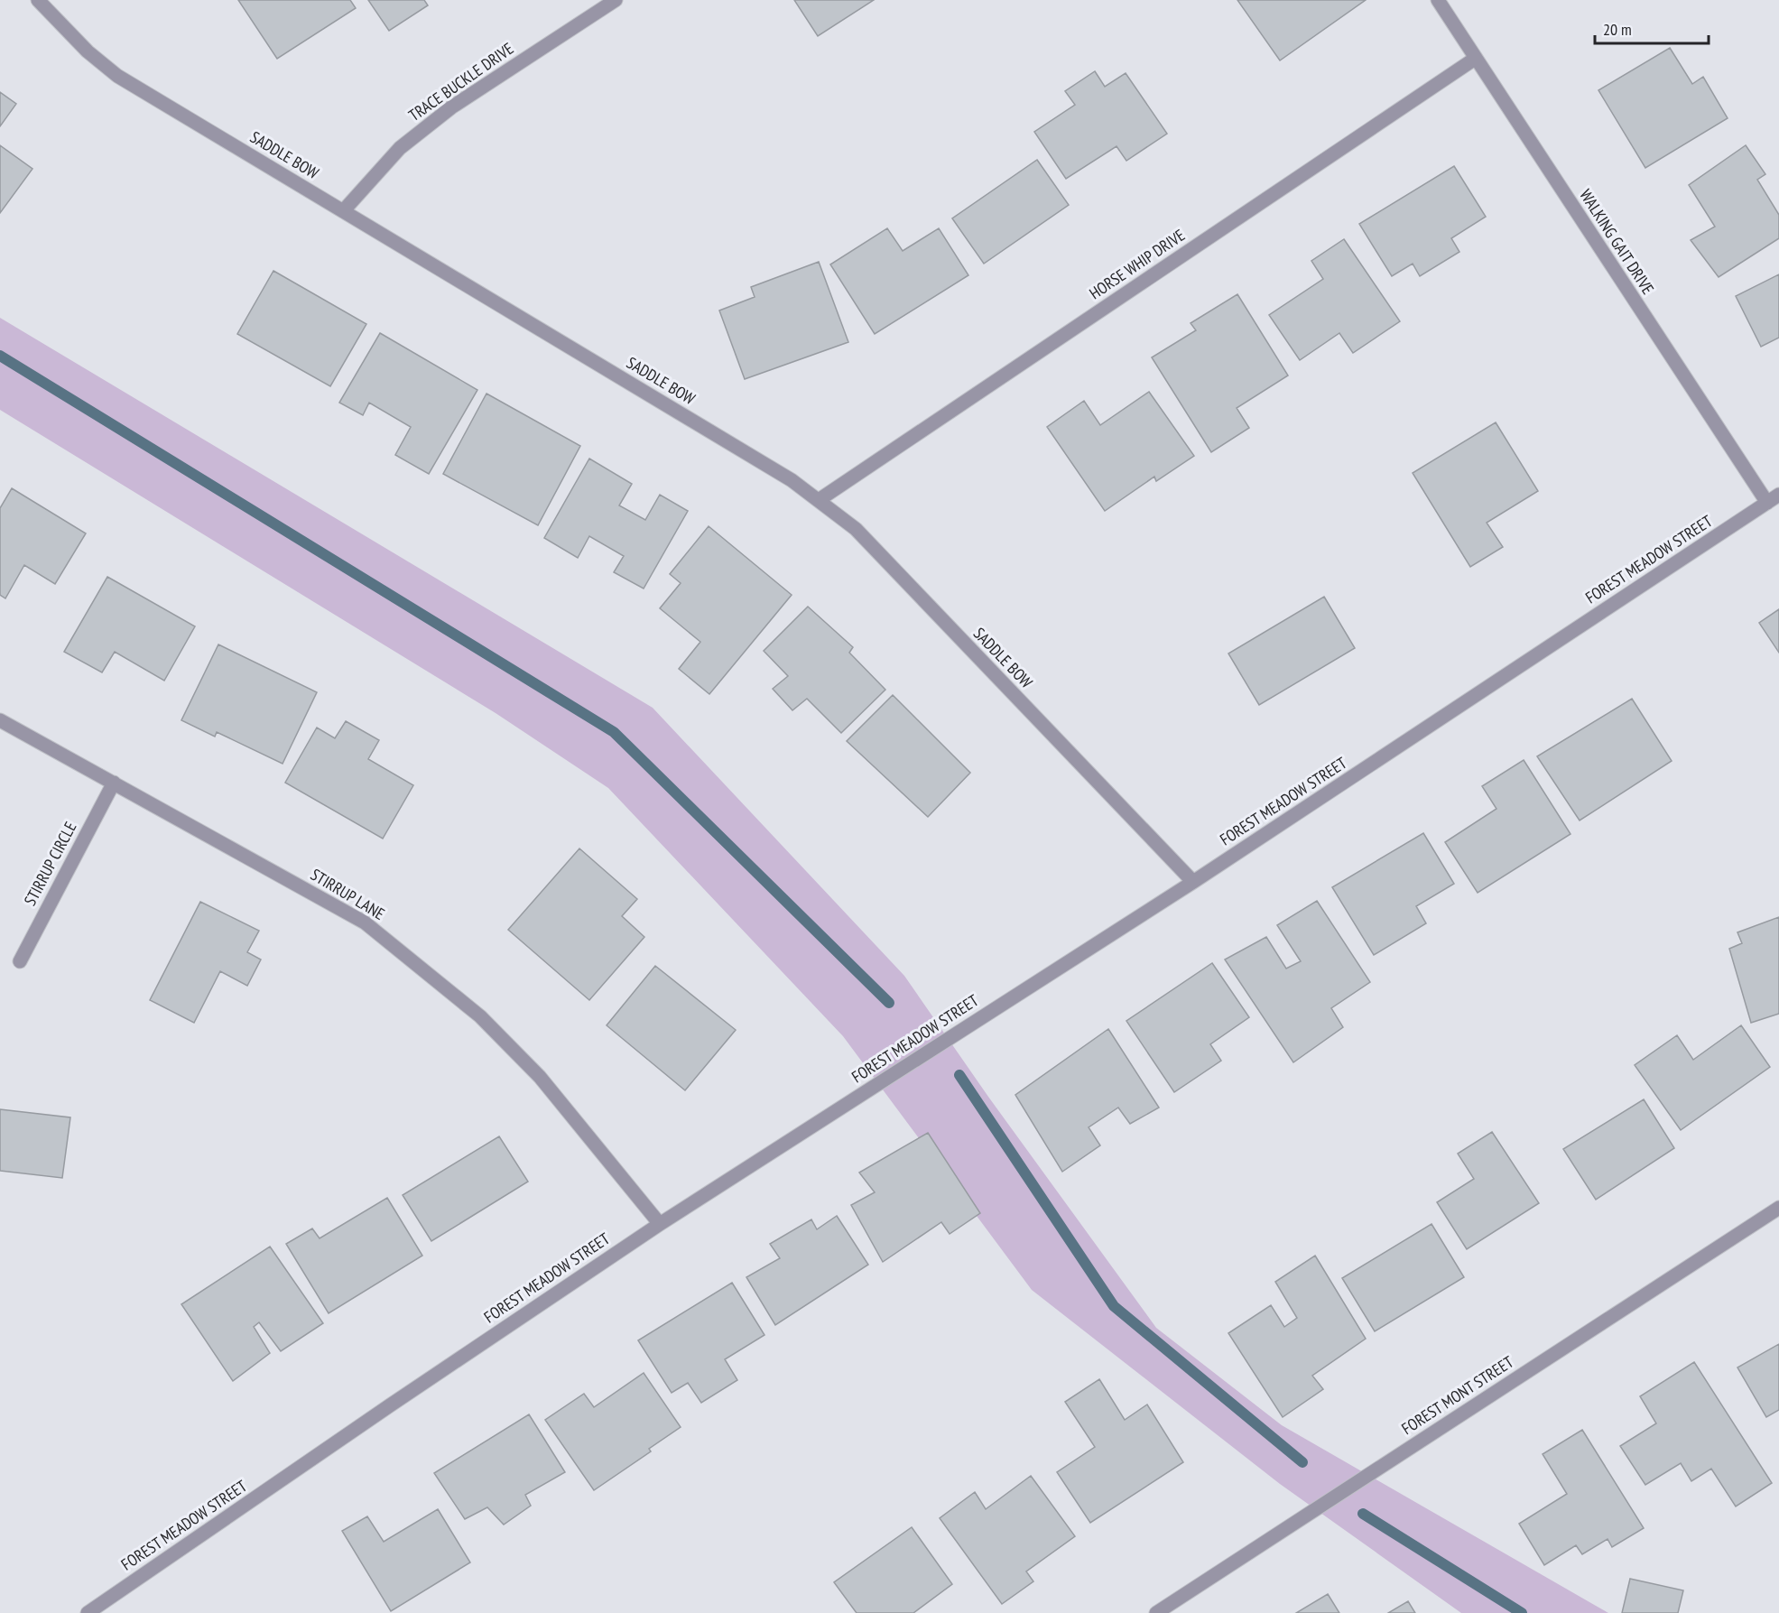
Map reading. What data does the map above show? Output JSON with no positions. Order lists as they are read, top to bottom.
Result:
{
  "streets": {
    "street": [
      "TRACE BUCKLE DRIVE",
      "SADDLE BOW",
      "WALKING GAIT DRIVE",
      "HORSE WHIP DRIVE",
      "FOREST MEADOW STREET",
      "STIRRUP CIRCLE",
      "STIRRUP LANE",
      "FOREST MONT STREET"
    ]
  },
  "crossings": [
    ["TRACE BUCKLE DRIVE", "SADDLE BOW"],
    ["SADDLE BOW", "HORSE WHIP DRIVE"],
    ["SADDLE BOW", "FOREST MEADOW STREET"],
    ["WALKING GAIT DRIVE", "HORSE WHIP DRIVE"],
    ["WALKING GAIT DRIVE", "FOREST MEADOW STREET"],
    ["FOREST MEADOW STREET", "STIRRUP LANE"],
    ["STIRRUP CIRCLE", "STIRRUP LANE"]
  ],
  "scale_bar": "20 m"
}
